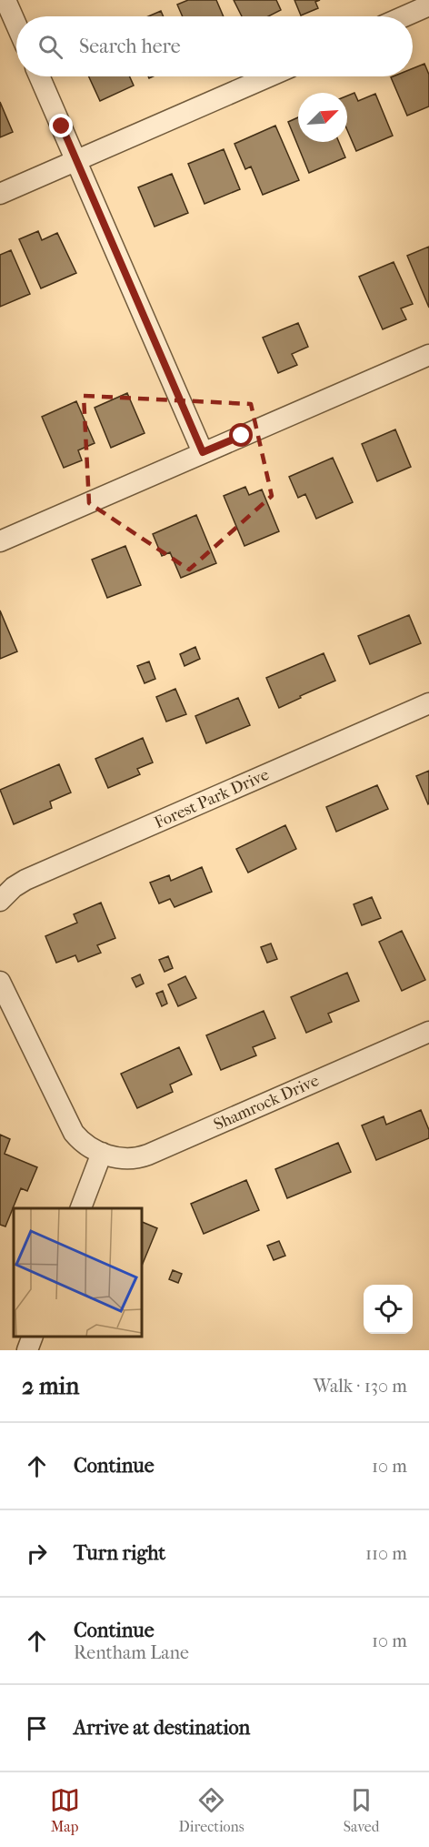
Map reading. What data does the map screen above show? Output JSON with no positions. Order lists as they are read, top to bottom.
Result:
{
  "streets": {
    "street": ["Forest Park Drive", "Shamrock Drive"]
  },
  "north": "top right",
  "page": {
    "search": "Search here",
    "heading": ["2 min", "Walk · 130 m"],
    "list": [
      ["Continue", "10 m"],
      ["Turn right", "110 m"],
      ["Continue", "Rentham Lane", "10 m"],
      "Arrive at destination"
    ],
    "nav": ["Map", "Directions", "Saved"]
  }
}
